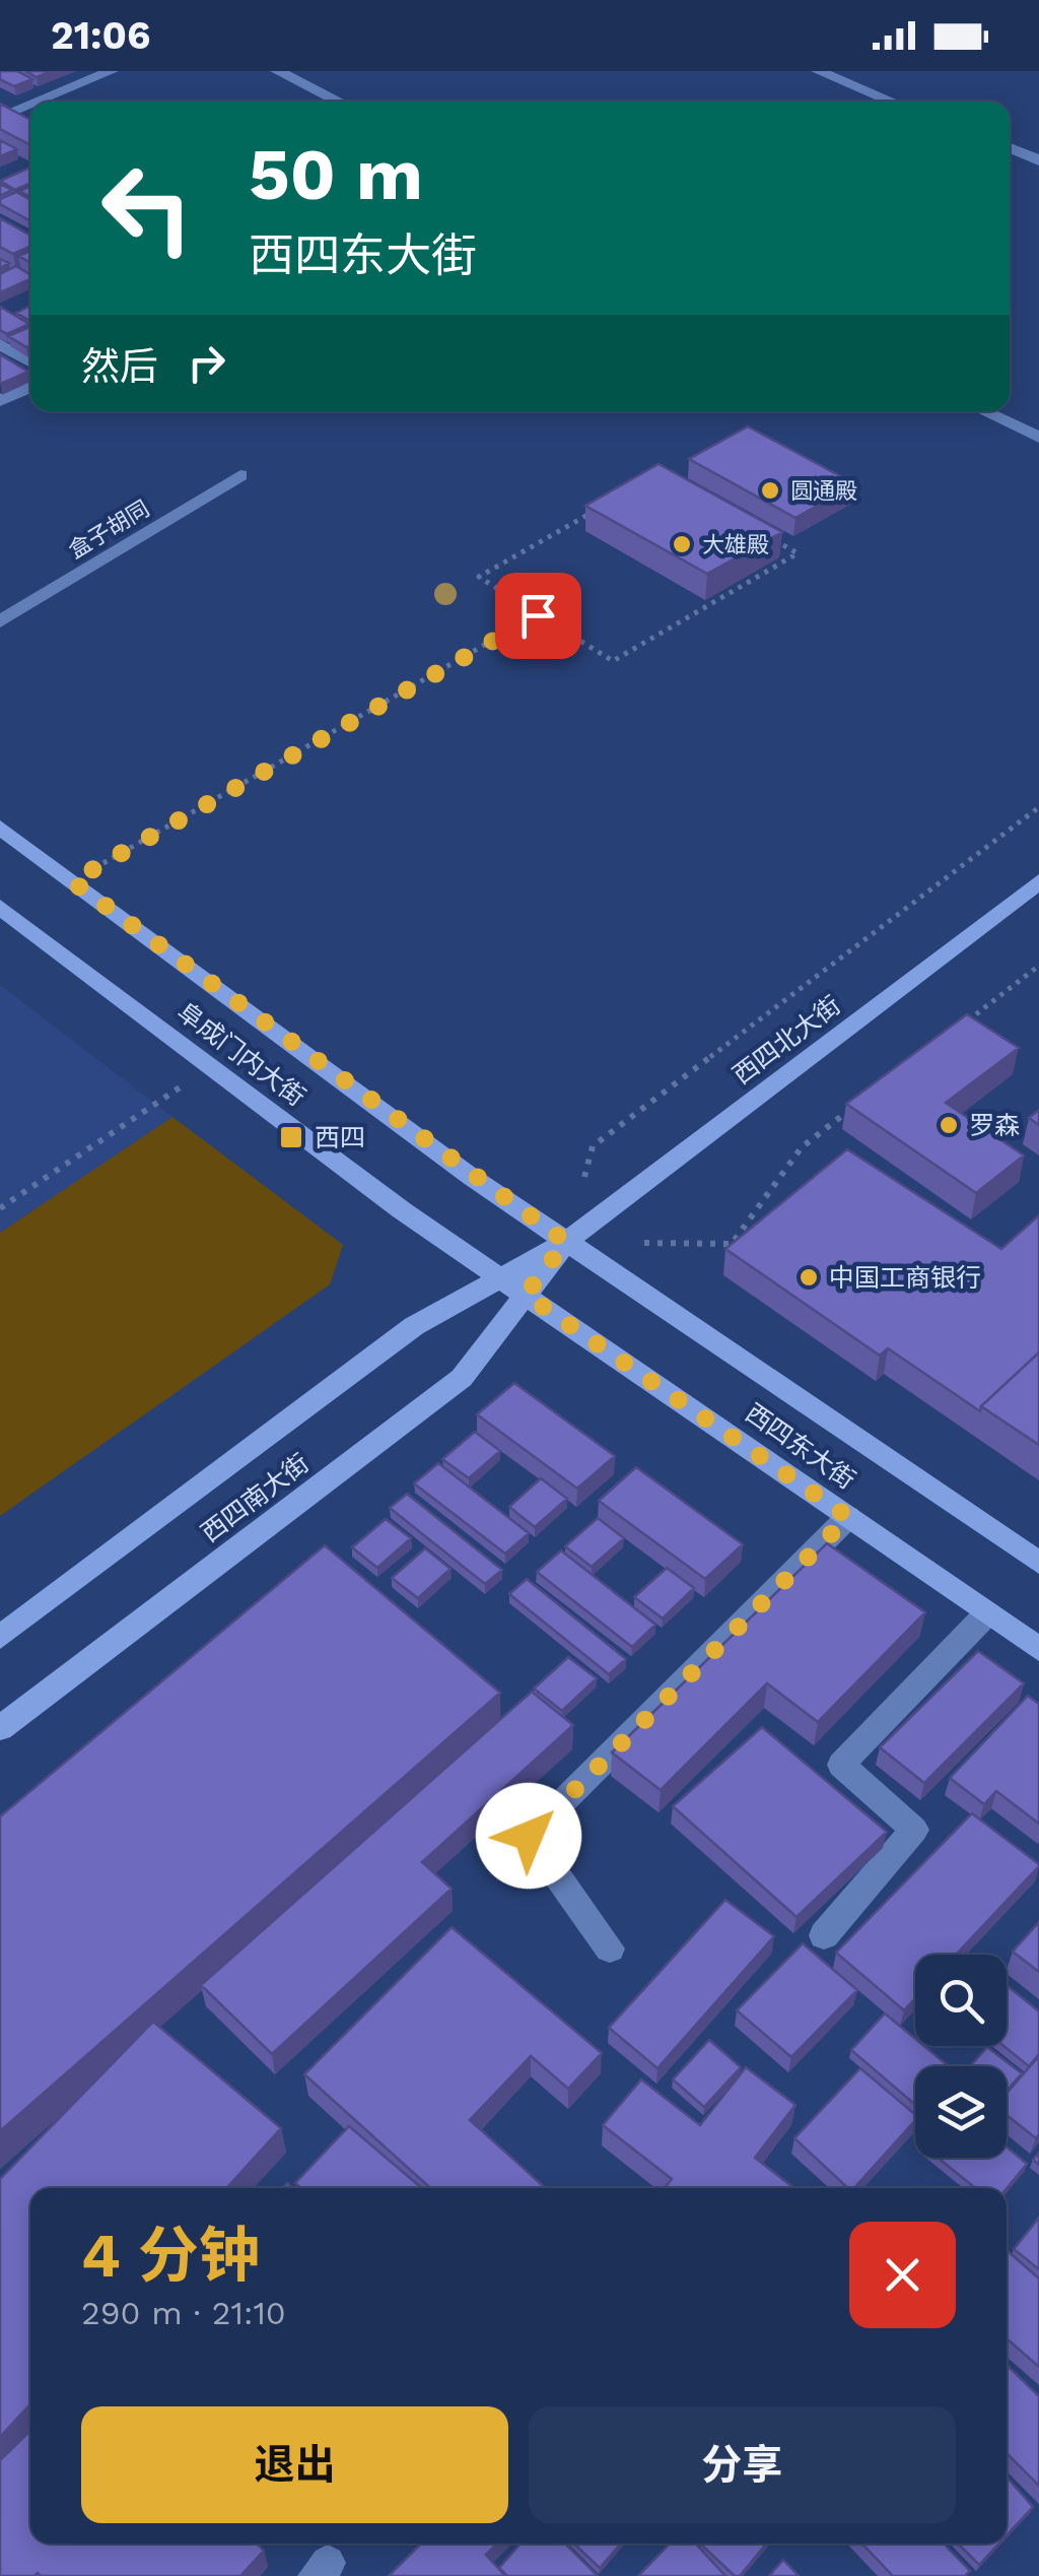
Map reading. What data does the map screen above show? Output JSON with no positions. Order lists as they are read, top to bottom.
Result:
{
  "streets": {
    "main road": [
      "西四北大街",
      "阜成门内大街",
      "西四东大街",
      "西四南大街"
    ],
    "street": ["盒子胡同"]
  },
  "crossings": [
    ["西四北大街", "阜成门内大街"],
    ["西四北大街", "西四东大街"],
    ["西四北大街", "西四南大街"],
    ["阜成门内大街", "西四东大街"],
    ["阜成门内大街", "西四南大街"],
    ["西四东大街", "西四南大街"]
  ],
  "places": {
    "other": [
      "圆通殿",
      "大雄殿",
      "罗森",
      "中国工商银行"
    ],
    "transit": ["西四"]
  },
  "page": {
    "status": "21:06",
    "turn": ["50 m", "西四东大街"],
    "then": "然后",
    "heading": ["4 分钟", "290 m · 21:10"],
    "buttons": ["退出", "分享"]
  }
}
